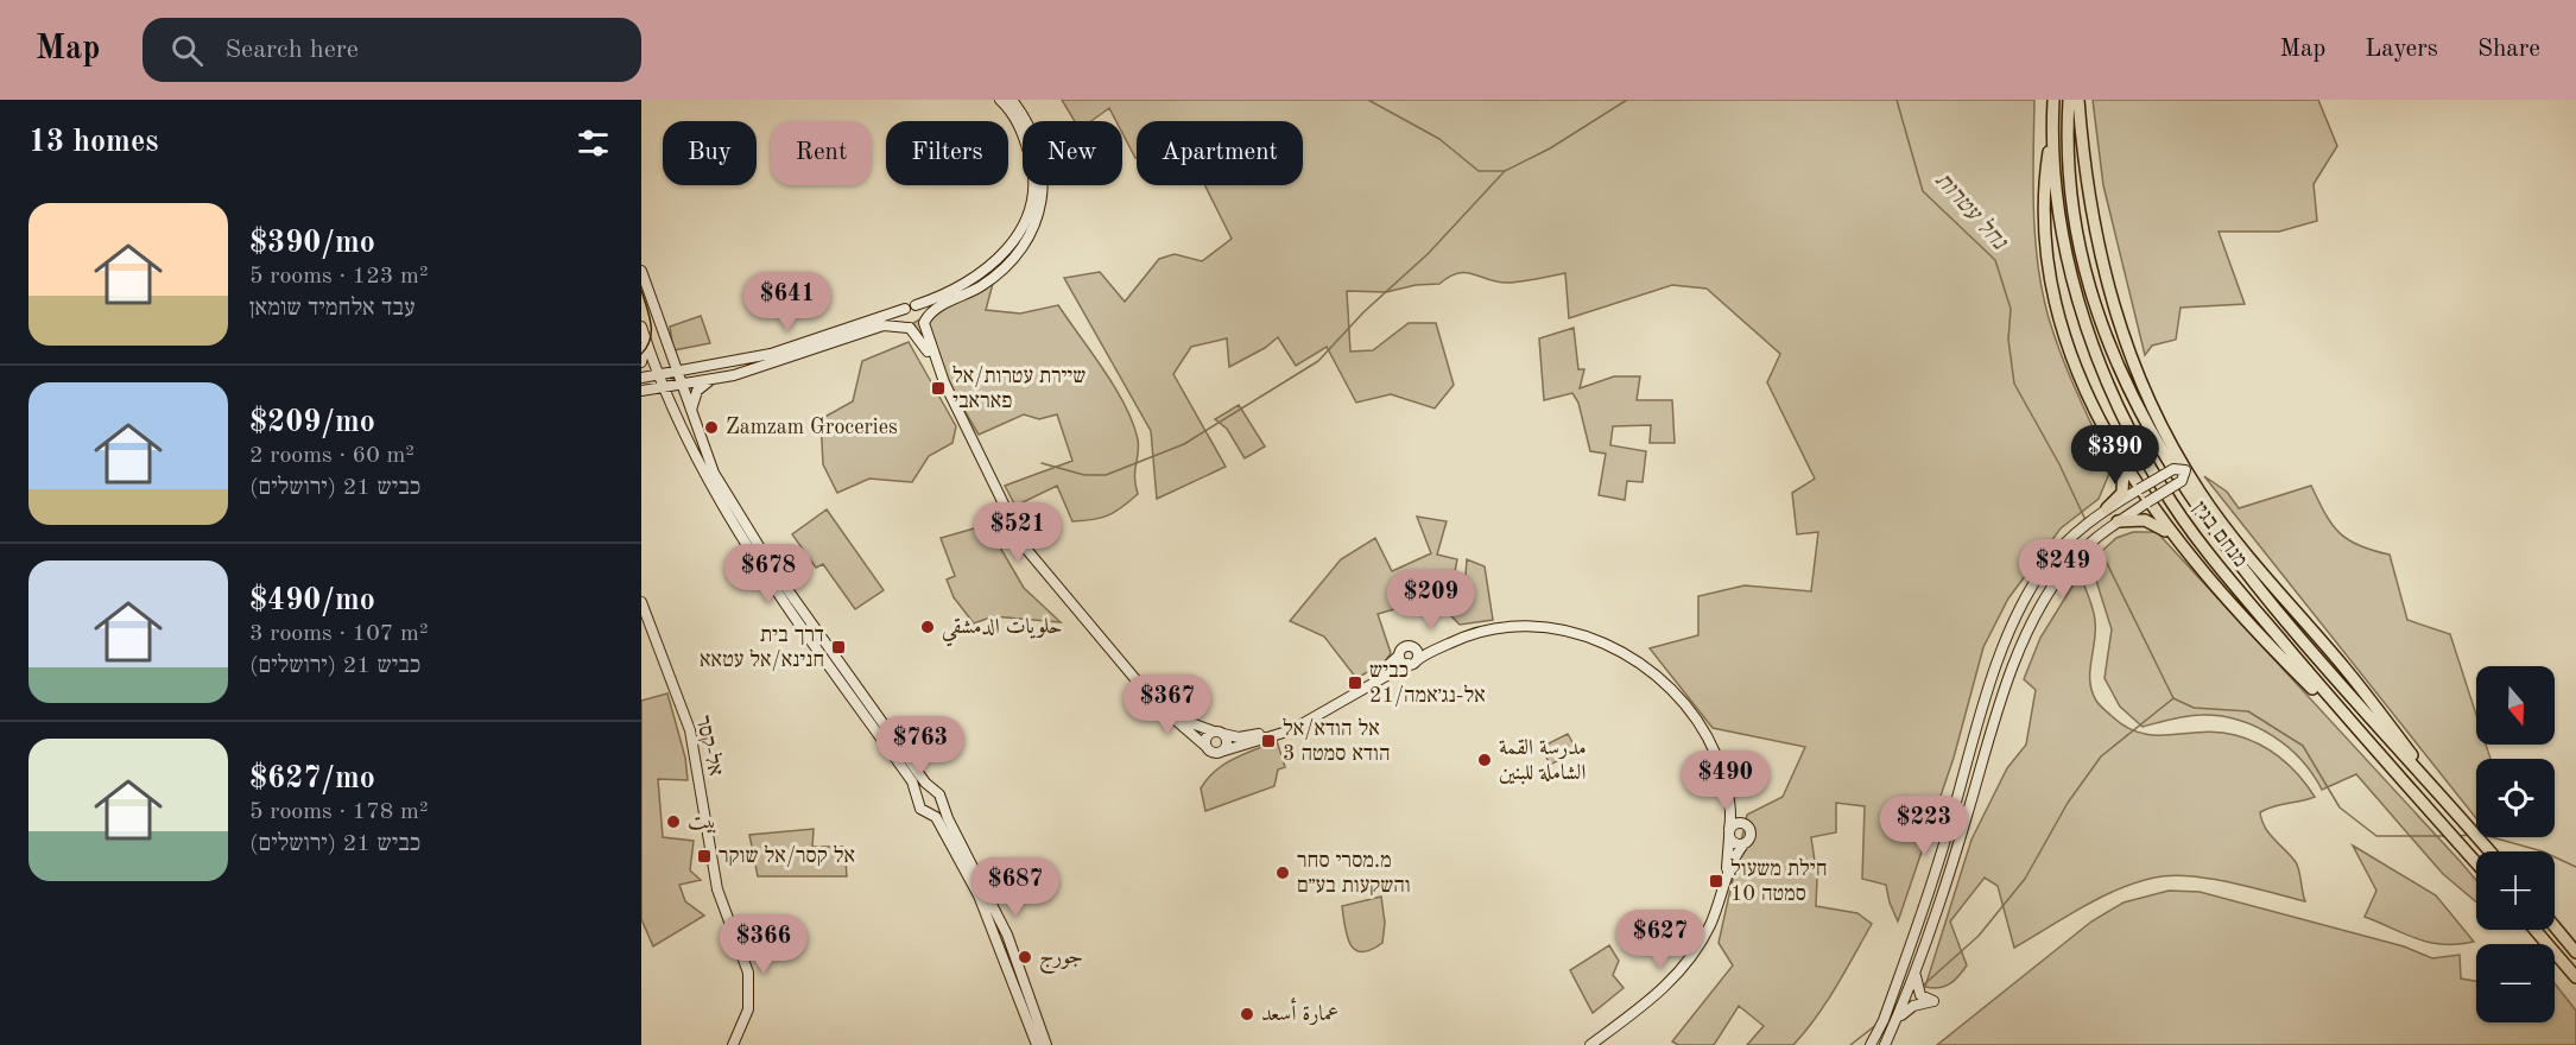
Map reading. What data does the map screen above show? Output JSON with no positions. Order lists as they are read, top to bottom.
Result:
{
  "streets": {
    "highway": ["מנחם בגין"],
    "main road": ["אל-קסר"]
  },
  "water": ["נחל עטרות"],
  "places": {
    "transit": [
      "שיירת עטרות/אל פאראבי",
      "דרך בית חנינא/אל עטאא",
      "כביש 21/אל-נג׳אמה",
      "אל הודא/אל הודא סמטה 3",
      "אל קסר/אל שוקר",
      "חילת משעול סמטה 10"
    ],
    "other": [
      "Zamzam Groceries",
      "حلويات الدمشقي",
      "مدرسة القمة الشاملة للبنين",
      "بيت",
      "מ.מסרי סחר והשקעות בע״ם",
      "جورج",
      "عمارة أسعد"
    ]
  },
  "north": "bottom",
  "page": {
    "header": "Map",
    "search": "Search here",
    "nav": ["Map", "Layers", "Share"],
    "heading": "13 homes",
    "chip": [
      "Buy",
      "Rent",
      "Filters",
      "New",
      "Apartment"
    ],
    "list": [
      {
        "name": "$390/mo",
        "note": "5 rooms · 123 m² · עבד אלחמיד שומאן"
      },
      {
        "name": "$209/mo",
        "note": "2 rooms · 60 m² · כביש 21 (ירושלים)"
      },
      {
        "name": "$490/mo",
        "note": "3 rooms · 107 m² · כביש 21 (ירושלים)"
      },
      {
        "name": "$627/mo",
        "note": "5 rooms · 178 m² · כביש 21 (ירושלים)"
      }
    ],
    "price": [
      "$641",
      "$390",
      "$521",
      "$249",
      "$678",
      "$209",
      "$367",
      "$763",
      "$490",
      "$223",
      "$687",
      "$627",
      "$366"
    ],
    "map_buttons": ["+", "−"]
  }
}
